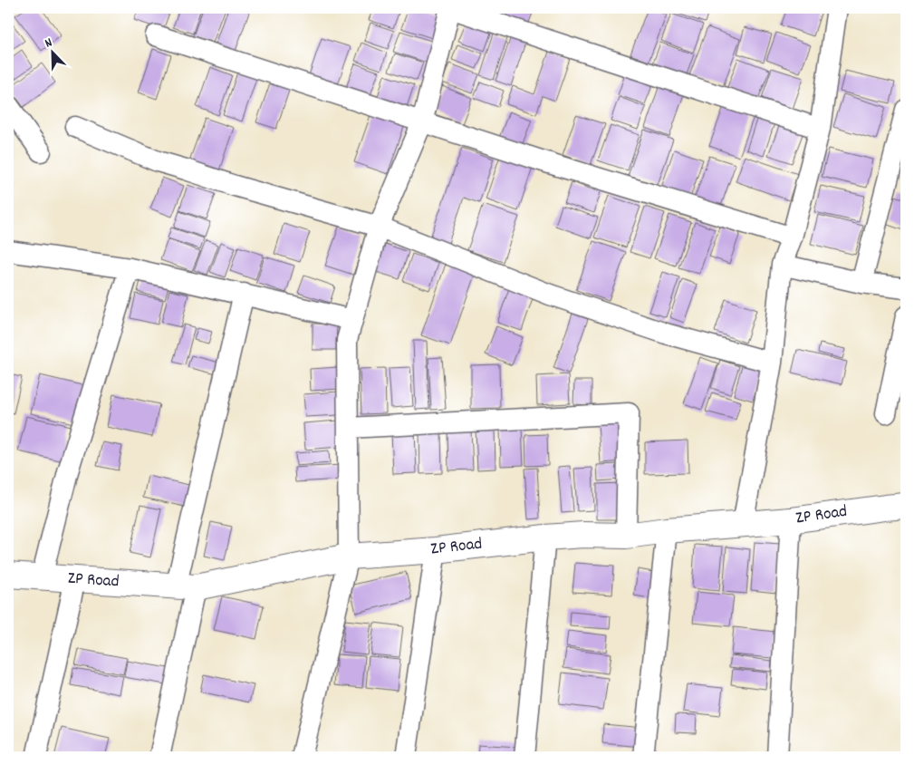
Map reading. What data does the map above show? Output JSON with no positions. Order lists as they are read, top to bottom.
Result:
{
  "streets": {
    "street": ["ZP Road"]
  },
  "north": "top left"
}
